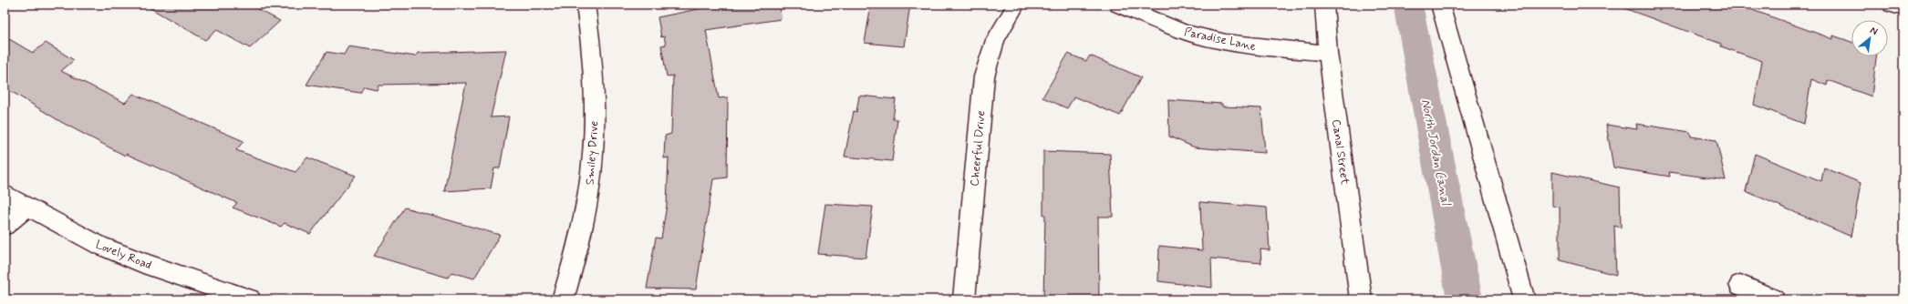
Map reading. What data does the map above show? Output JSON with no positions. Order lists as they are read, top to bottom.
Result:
{
  "streets": {
    "street": [
      "Paradise Lane",
      "Cheerful Drive",
      "Canal Street",
      "Smiley Drive",
      "Lovely Road"
    ]
  },
  "crossings": [
    ["Paradise Lane", "Canal Street"]
  ],
  "water": ["North Jordan Canal"],
  "north": "top right"
}
